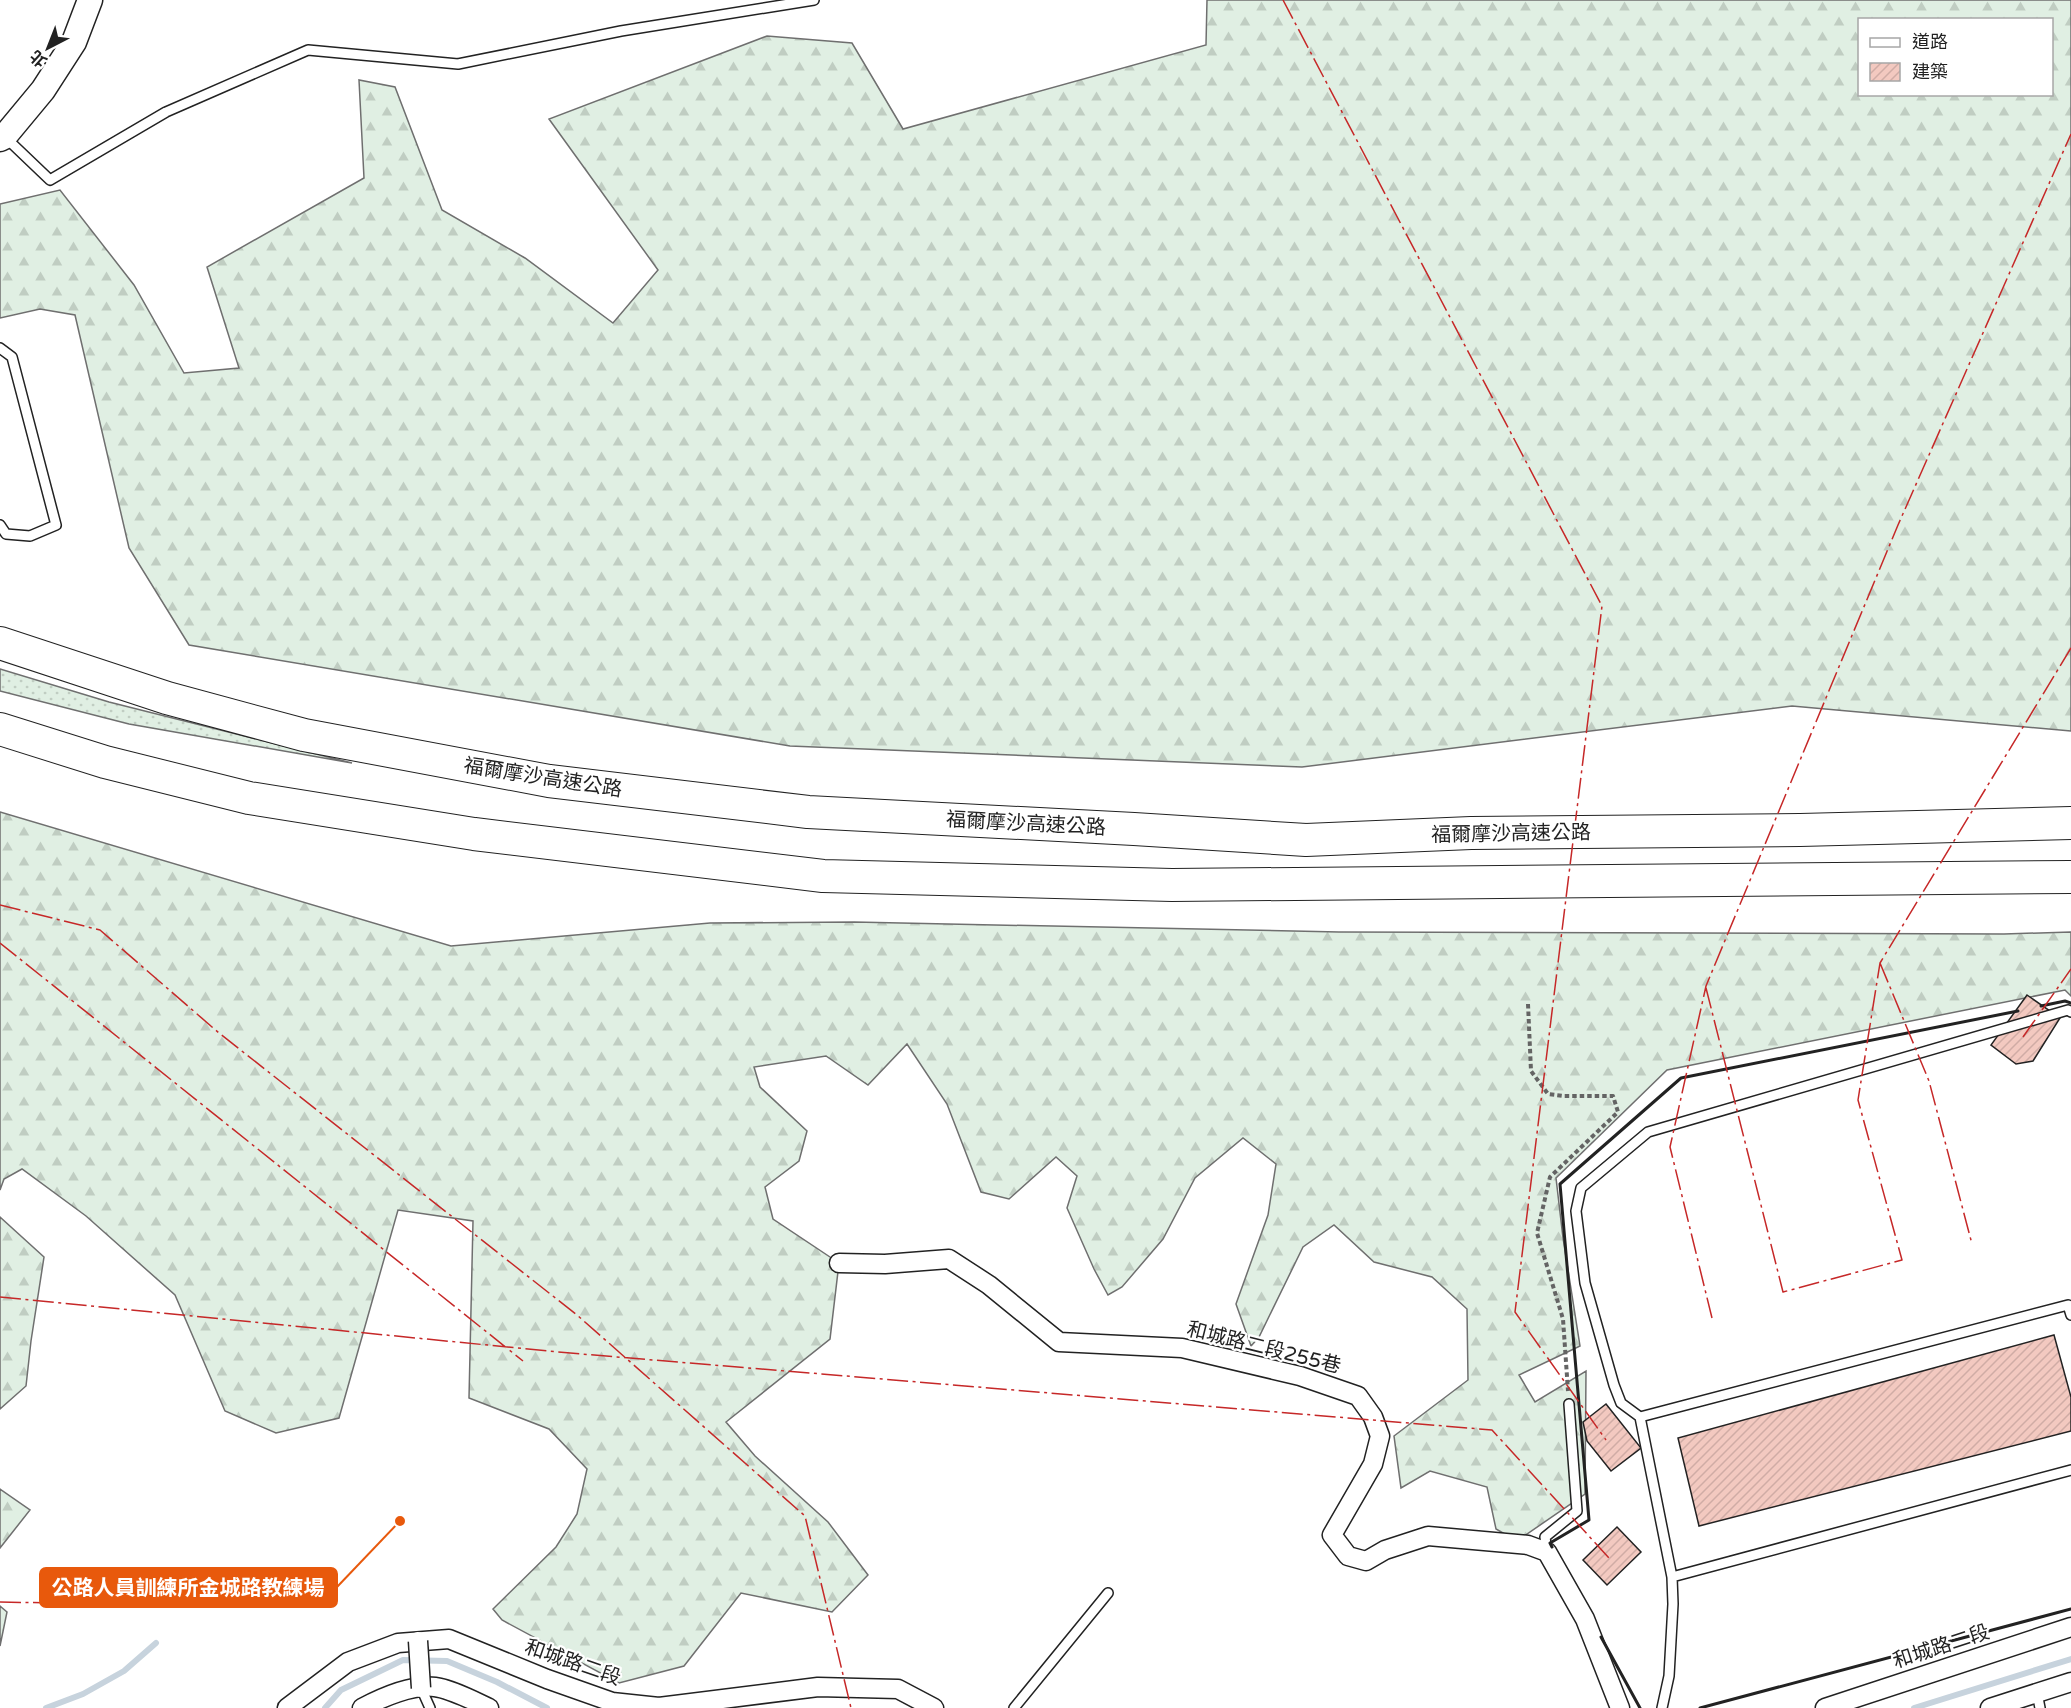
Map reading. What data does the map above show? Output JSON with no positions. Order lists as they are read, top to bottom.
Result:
{
  "streets": {
    "highway": ["福爾摩沙高速公路"],
    "street": ["和城路二段255巷", "和城路二段"]
  },
  "places": ["公路人員訓練所金城路教練場"],
  "legend": ["道路", "建築"],
  "north": "bottom left"
}
